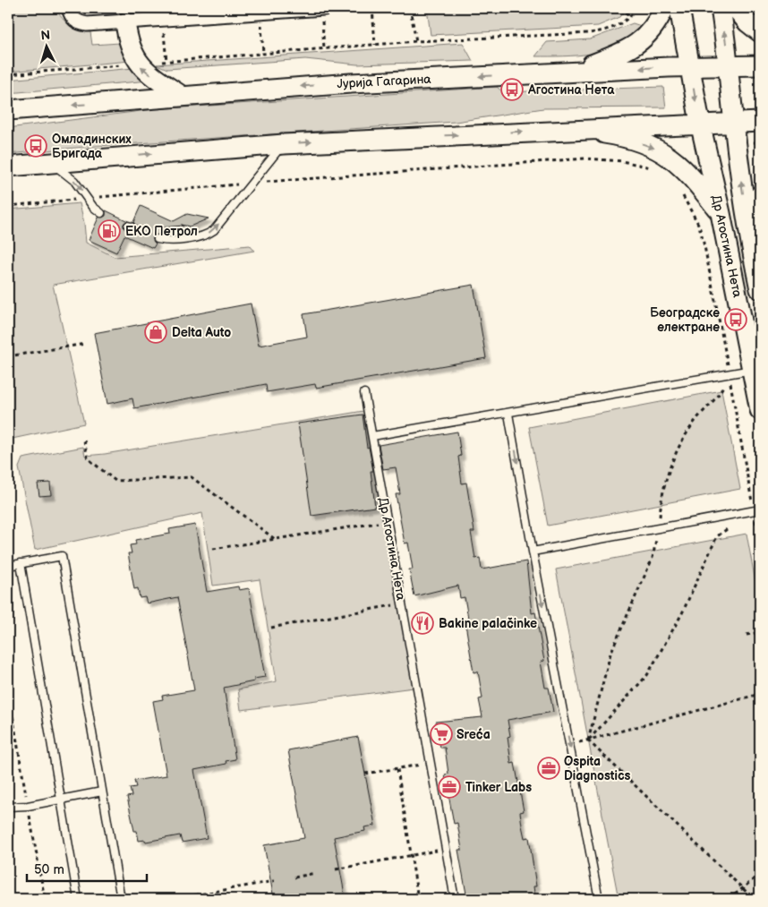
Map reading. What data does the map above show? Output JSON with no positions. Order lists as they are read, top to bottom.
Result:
{
  "streets": {
    "main road": ["Јурија Гагарина", "Др Агостина Нета"]
  },
  "crossings": [
    ["Јурија Гагарина", "Др Агостина Нета"]
  ],
  "places": {
    "bus stop": ["Агостина Нета", "Омладинских Бригада", "Београдске електране"],
    "fuel station": ["ЕКО Петрол"],
    "shop": ["Delta Auto"],
    "restaurant": ["Bakine palačinke"],
    "supermarket": ["Sreća"],
    "office": ["Ospita Diagnostics", "Tinker Labs"]
  },
  "scale_bar": "50 m",
  "north": "top"
}
